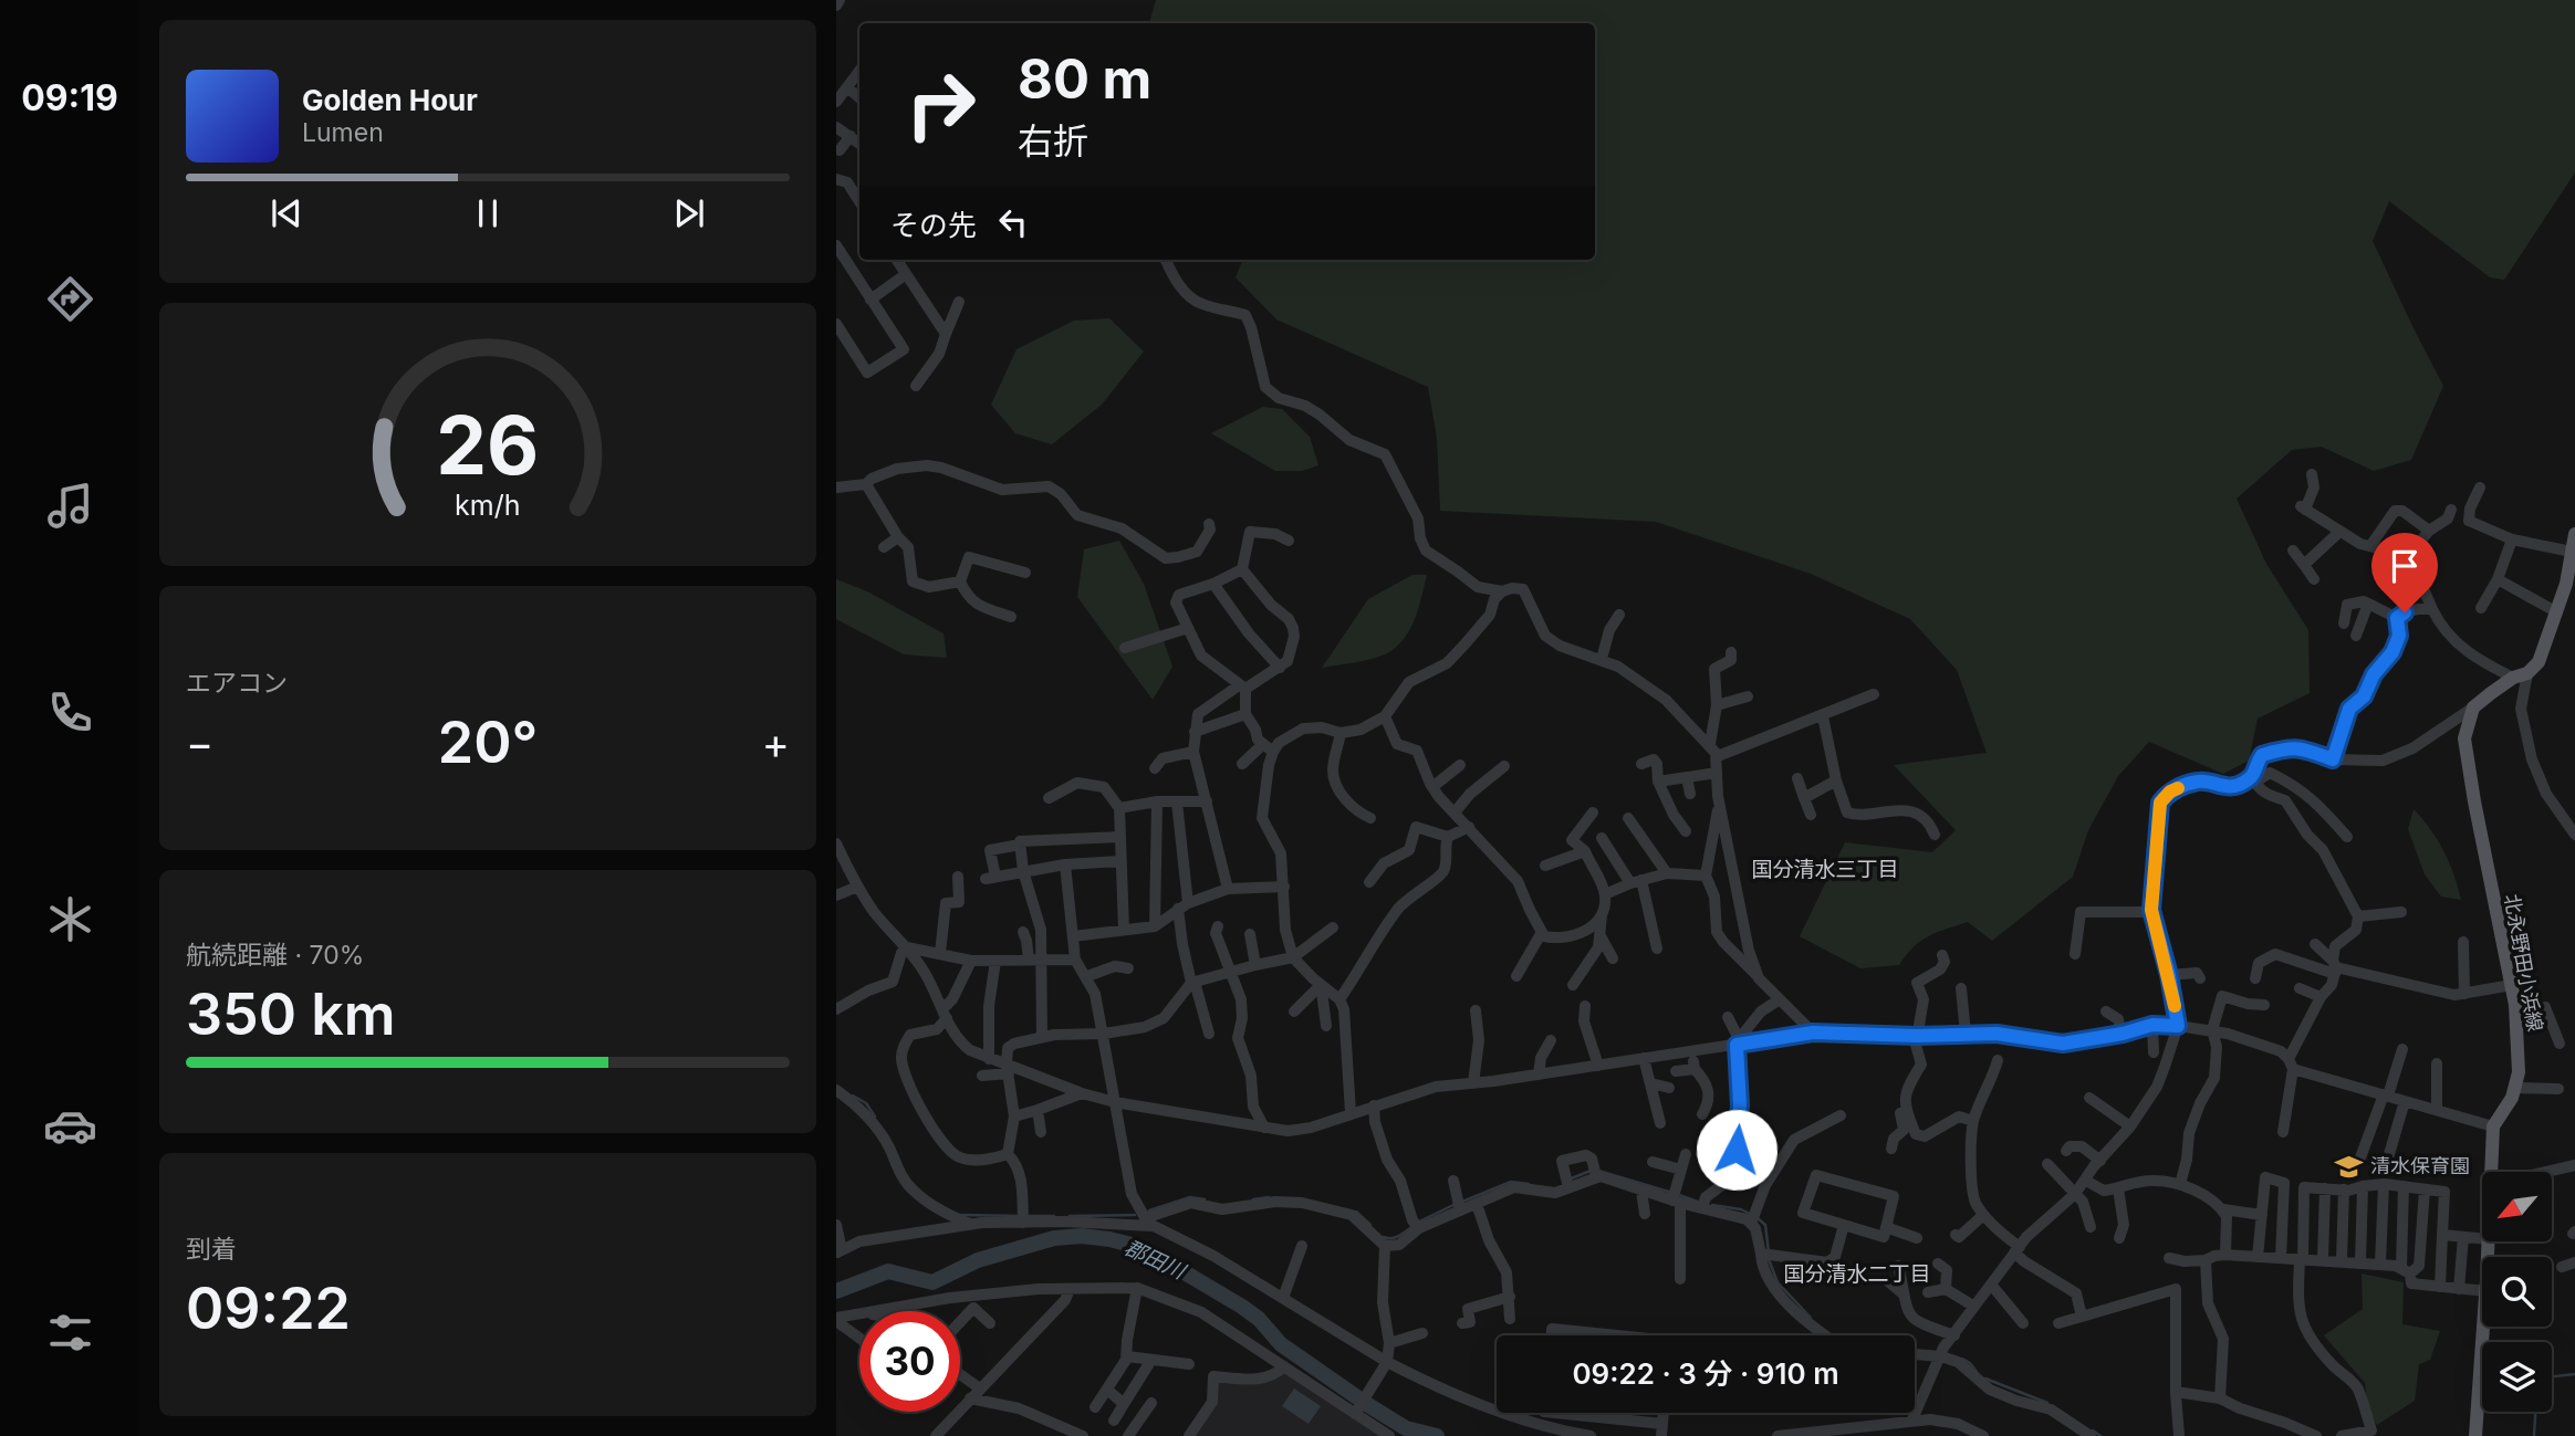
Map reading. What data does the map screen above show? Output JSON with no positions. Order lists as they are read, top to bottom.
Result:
{
  "streets": {
    "main road": ["北永野田小浜線"]
  },
  "districts": ["国分清水三丁目", "国分清水二丁目"],
  "water": ["郡田川"],
  "places": {
    "school or university": ["清水保育園"]
  },
  "north": "bottom left",
  "page": {
    "tabs": "09:19",
    "turn": ["80 m", "右折"],
    "song": ["Golden Hour", "Lumen"],
    "then": "その先",
    "tile": [
      "エアコン",
      ["航続距離 · 70%", "350 km"],
      ["到着", "09:22"]
    ],
    "heat": ["−", "20°", "+"],
    "limit": "30",
    "trip": "09:22 · 3 分 · 910 m",
    "gauge": ["26", "km/h"]
  }
}
